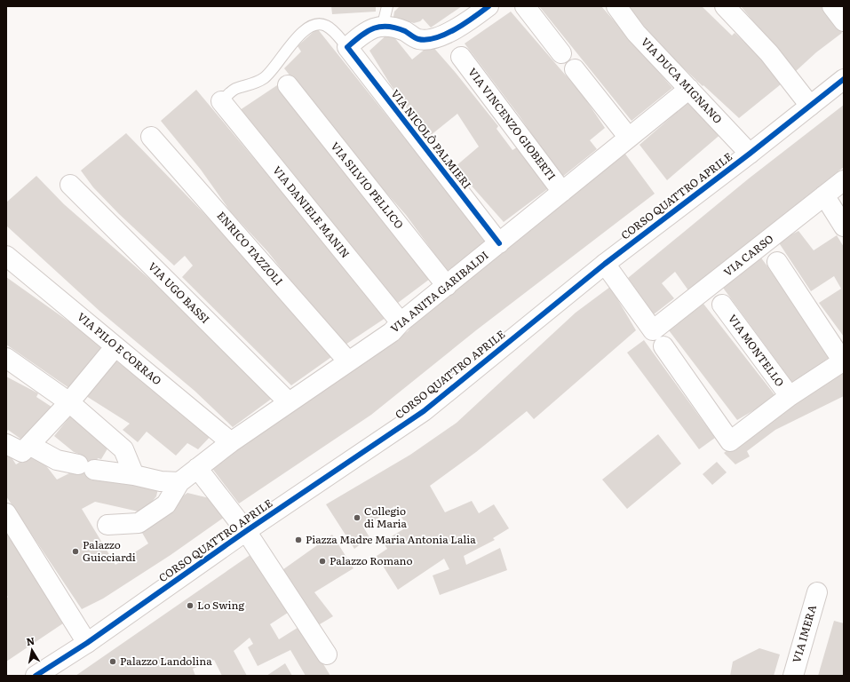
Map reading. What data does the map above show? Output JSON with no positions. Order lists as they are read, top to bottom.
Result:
{
  "streets": {
    "street": [
      "VIA DUCA MIGNANO",
      "VIA VINCENZO GIOBERTI",
      "VIA NICOLÒ PALMIERI",
      "VIA SILVIO PELLICO",
      "CORSO QUATTRO APRILE",
      "VIA DANIELE MANIN",
      "ENRICO TAZZOLI",
      "VIA CARSO",
      "VIA ANITA GARIBALDI",
      "VIA UGO BASSI",
      "VIA PILO E CORRAO",
      "VIA MONTELLO",
      "VIA IMERA"
    ]
  },
  "crossings": [
    ["VIA DUCA MIGNANO", "CORSO QUATTRO APRILE"],
    ["VIA DUCA MIGNANO", "VIA ANITA GARIBALDI"],
    ["VIA VINCENZO GIOBERTI", "VIA ANITA GARIBALDI"],
    ["VIA NICOLÒ PALMIERI", "VIA ANITA GARIBALDI"],
    ["VIA SILVIO PELLICO", "VIA ANITA GARIBALDI"],
    ["CORSO QUATTRO APRILE", "VIA CARSO"],
    ["VIA DANIELE MANIN", "VIA ANITA GARIBALDI"],
    ["ENRICO TAZZOLI", "VIA ANITA GARIBALDI"],
    ["VIA ANITA GARIBALDI", "VIA UGO BASSI"],
    ["VIA ANITA GARIBALDI", "VIA PILO E CORRAO"]
  ],
  "places": [
    "Collegio di Maria",
    "Piazza Madre Maria Antonia Lalia",
    "Palazzo Guicciardi",
    "Palazzo Romano",
    "Lo Swing",
    "Palazzo Landolina"
  ],
  "north": "top"
}
